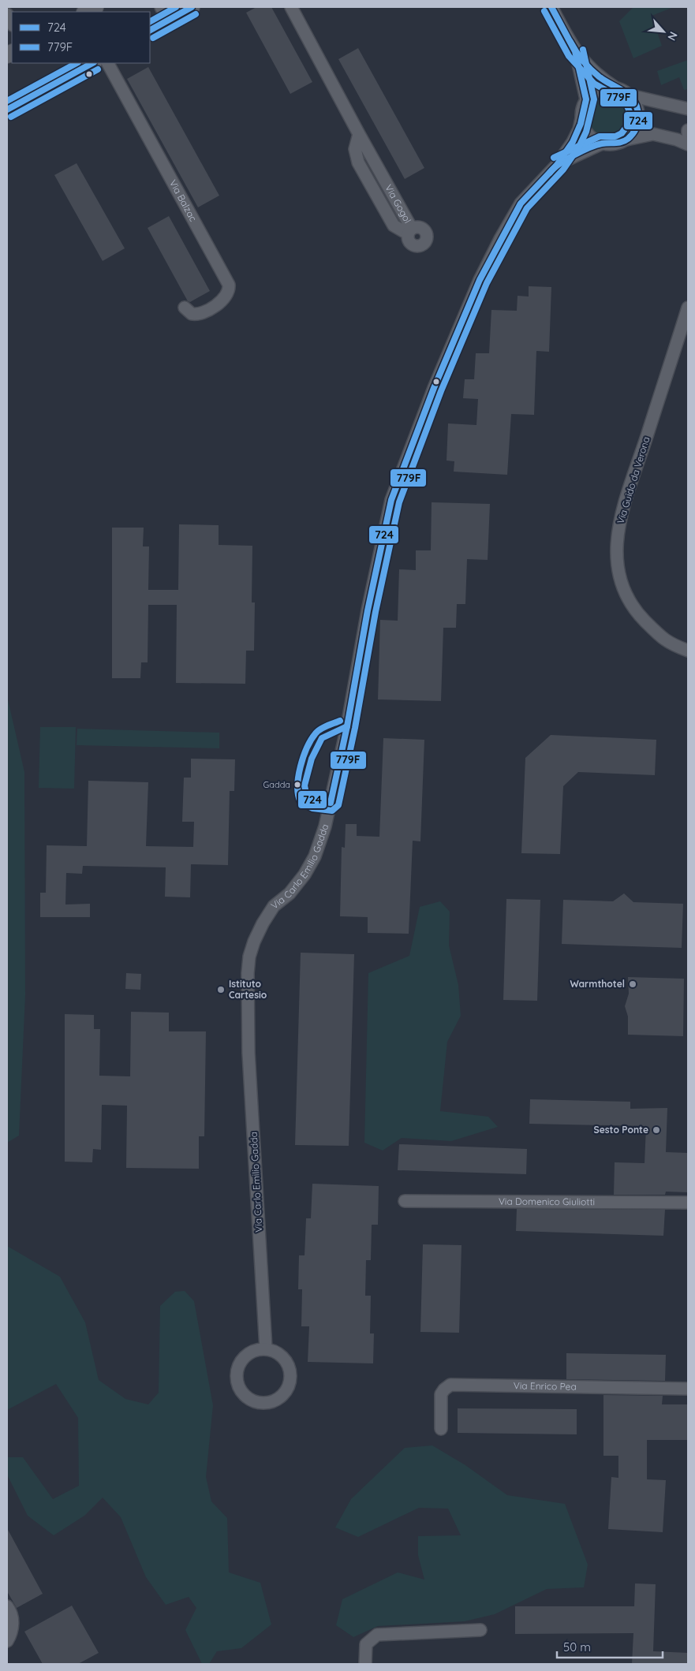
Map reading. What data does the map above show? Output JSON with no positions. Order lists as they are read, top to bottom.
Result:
{
  "streets": {
    "street": [
      "Via Balzac",
      "Via Gogol",
      "Via Guido da Verona",
      "Via Carlo Emilio Gadda",
      "Via Domenico Giuliotti",
      "Via Enrico Pea"
    ]
  },
  "places": [
    "Gadda",
    "Warmthotel",
    "Istituto Cartesio",
    "Sesto Ponte"
  ],
  "lines": ["transit line 724", "transit line 779F"],
  "legend": ["724", "779F"],
  "scale_bar": "50 m",
  "north": "bottom right"
}
